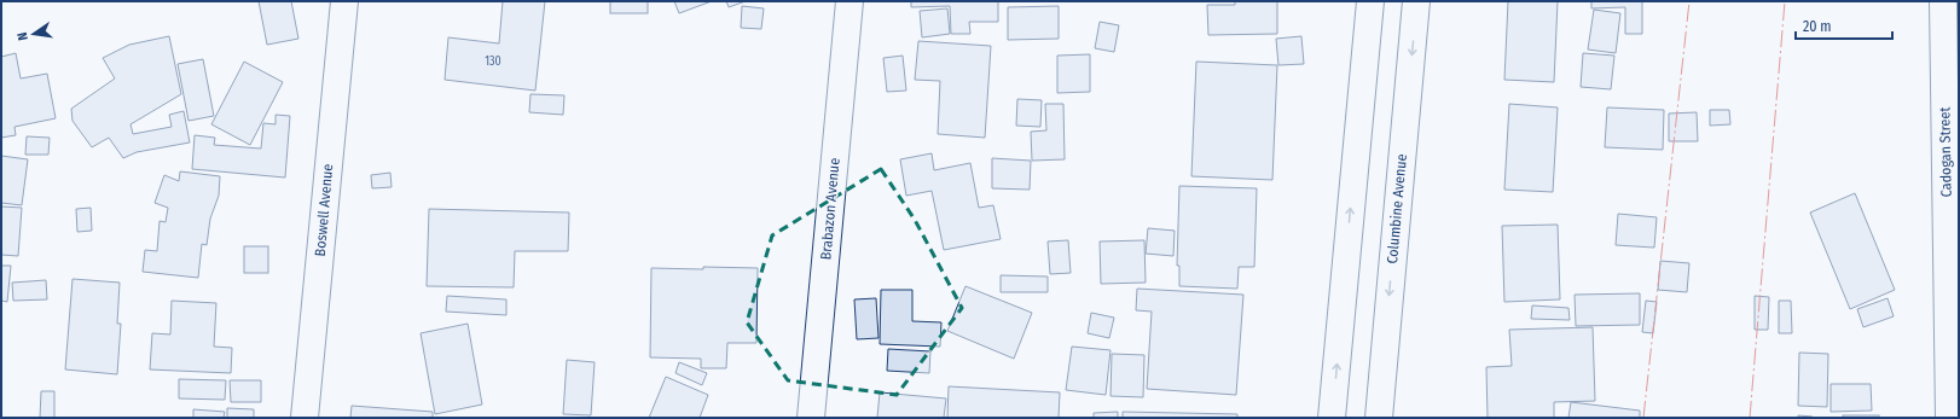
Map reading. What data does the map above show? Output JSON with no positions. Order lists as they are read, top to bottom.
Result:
{
  "streets": {
    "street": [
      "Cadogan Street",
      "Brabazon Avenue",
      "Columbine Avenue",
      "Boswell Avenue"
    ]
  },
  "house_numbers": ["130"],
  "scale_bar": "20 m",
  "north": "left"
}
